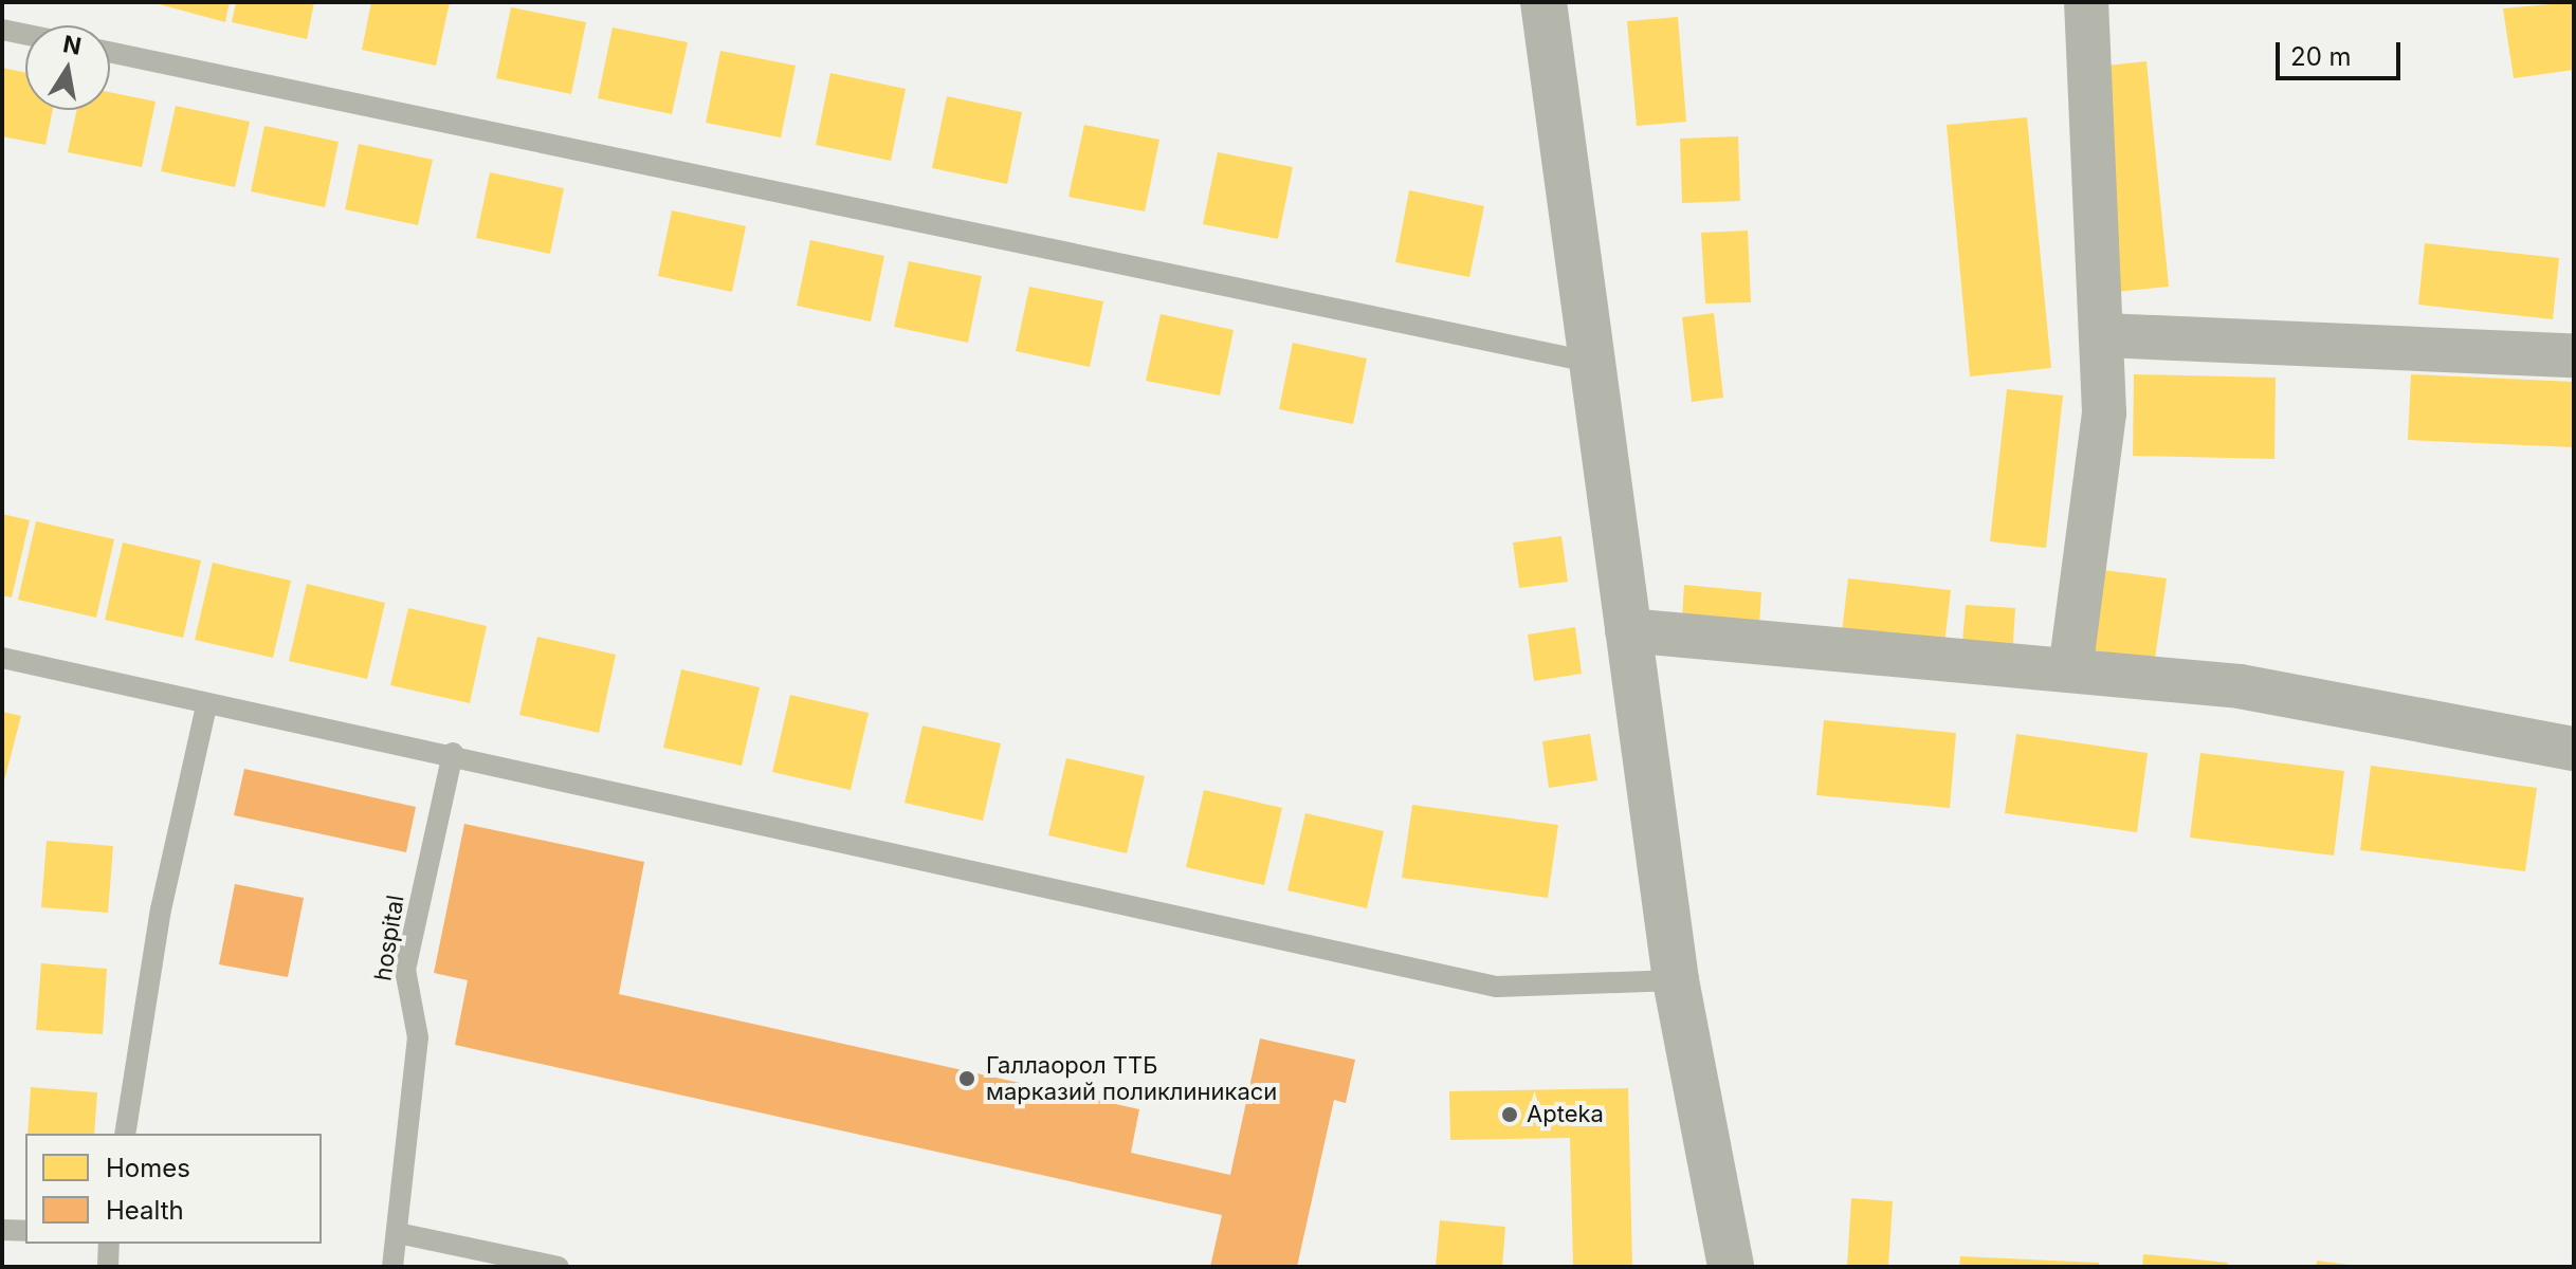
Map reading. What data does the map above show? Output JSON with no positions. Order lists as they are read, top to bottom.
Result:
{
  "streets": {
    "lane": ["hospital"]
  },
  "places": ["Галлаорол ТТБ марказий поликлиникаси", "Apteka"],
  "legend": ["Homes", "Health"],
  "scale_bar": "20 m",
  "north": "top"
}
